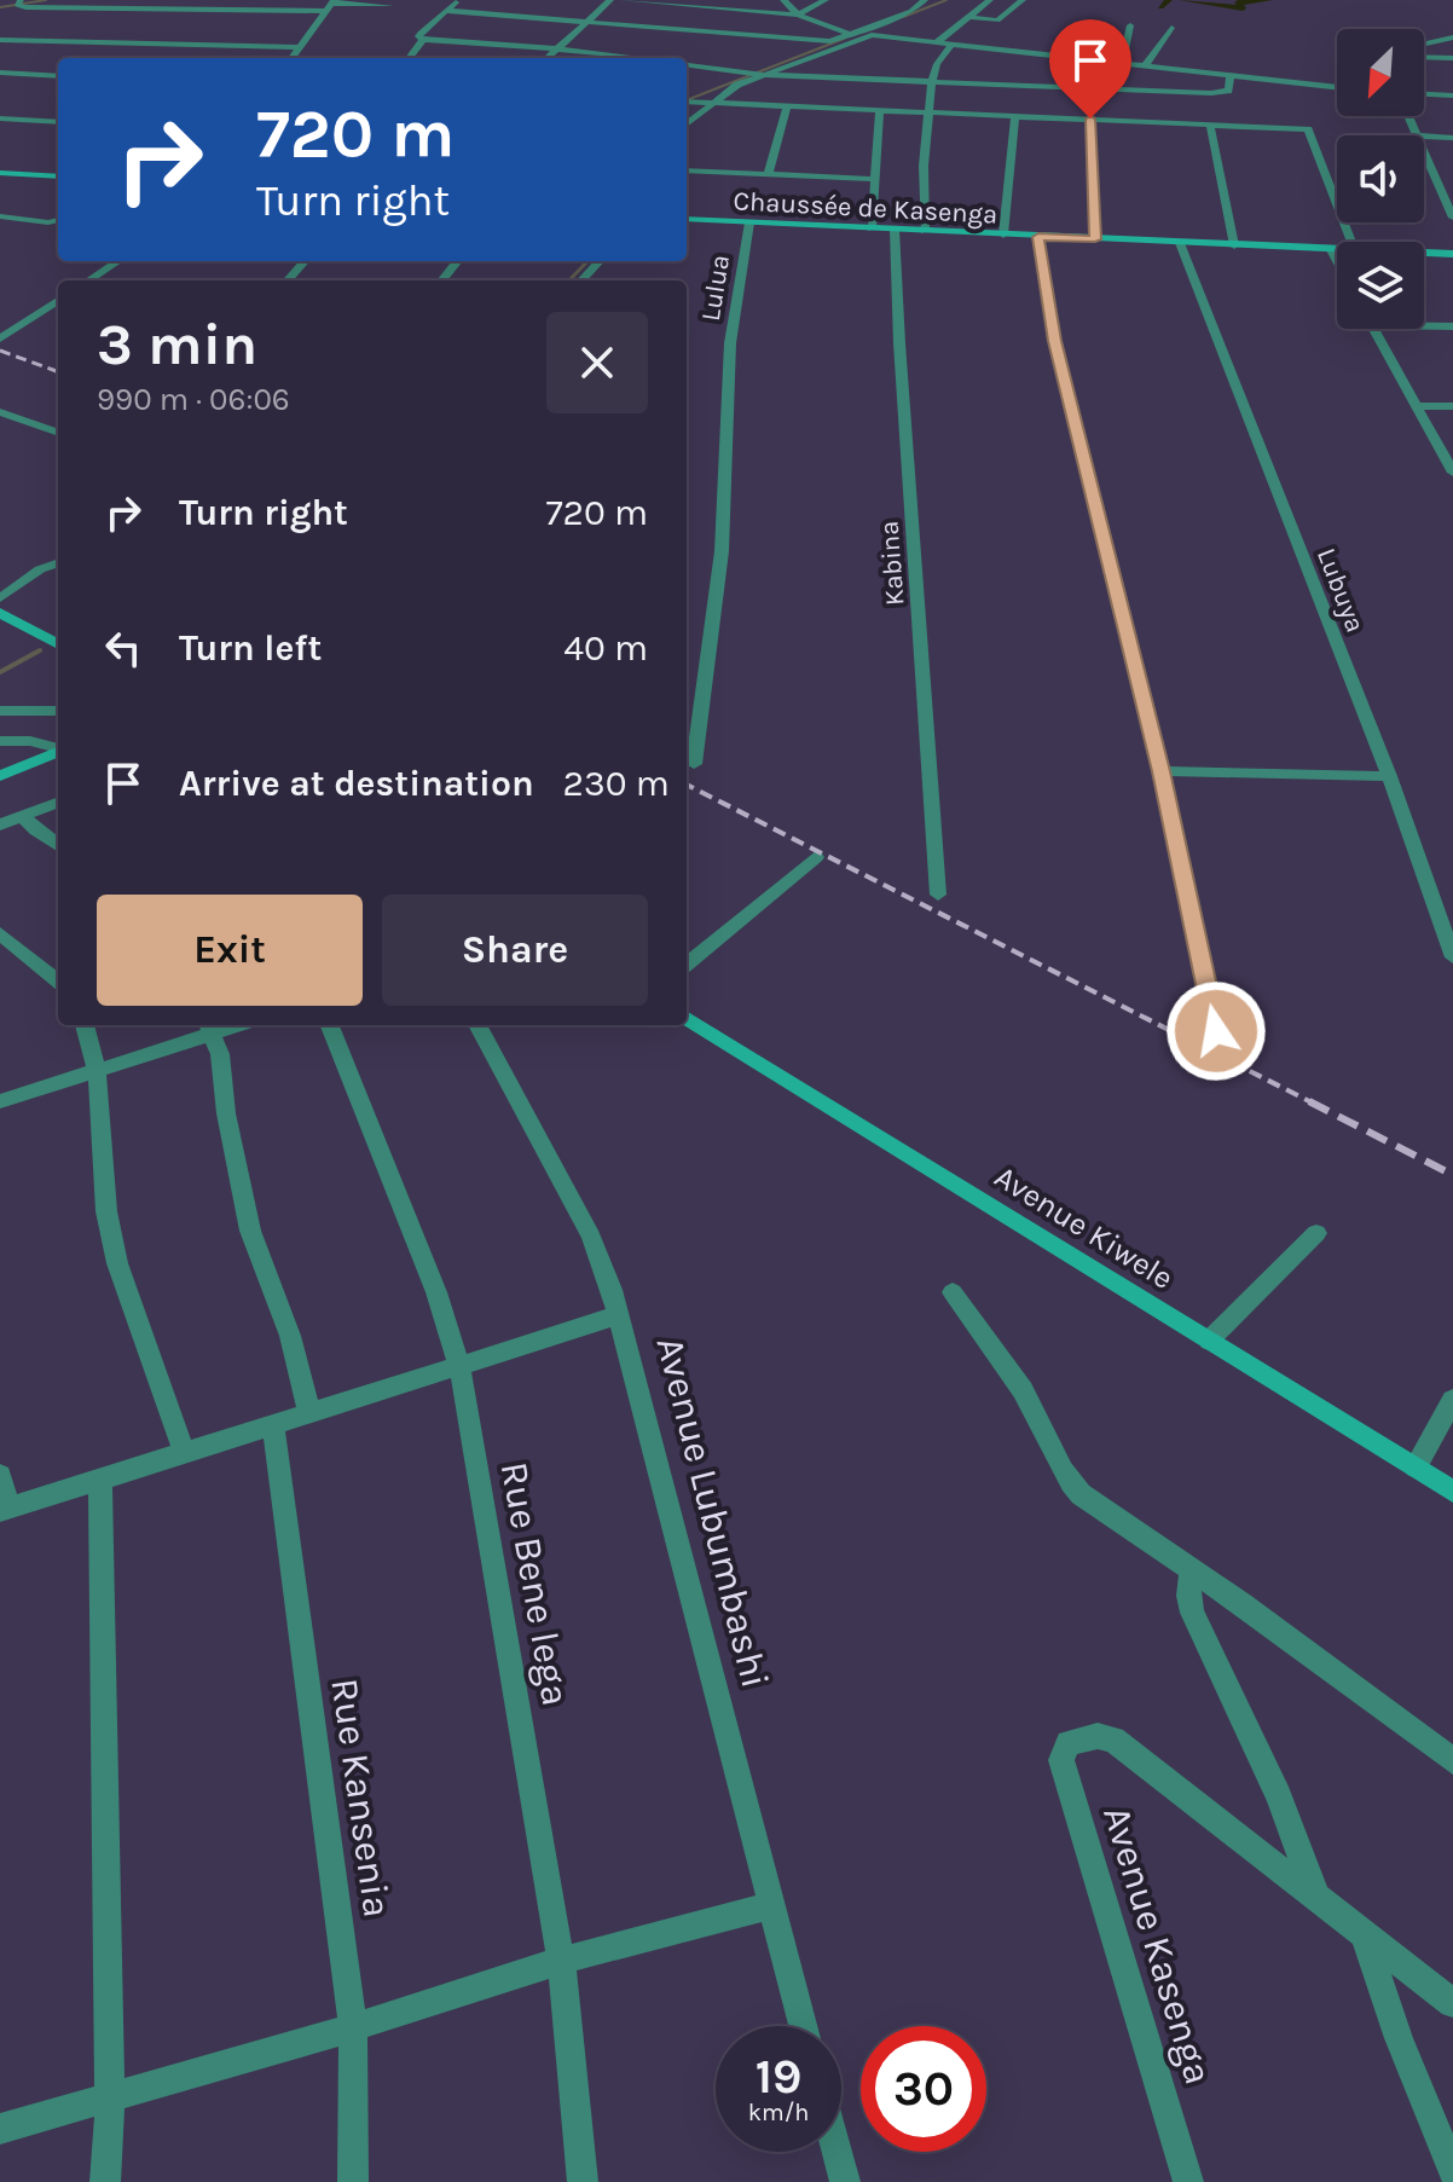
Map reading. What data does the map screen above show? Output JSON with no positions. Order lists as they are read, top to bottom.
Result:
{
  "streets": {
    "main road": ["Chaussée de Kasenga", "Avenue Kiwele"],
    "street": [
      "Lulua",
      "Kabina",
      "Lubuya",
      "Avenue Lubumbashi",
      "Rue Bene lega",
      "Rue Kansenia",
      "Avenue Kasenga"
    ]
  },
  "crossings": [
    ["Chaussée de Kasenga", "Lulua"],
    ["Chaussée de Kasenga", "Kabina"],
    ["Chaussée de Kasenga", "Lubuya"]
  ],
  "north": "bottom left",
  "page": {
    "turn": ["720 m", "Turn right"],
    "heading": ["3 min", "990 m · 06:06"],
    "list": [
      {
        "name": "Turn right",
        "value": "720 m"
      },
      {
        "name": "Turn left",
        "value": "40 m"
      },
      {
        "name": "Arrive at destination",
        "value": "230 m"
      }
    ],
    "buttons": ["Exit", "Share"],
    "speed": "19 km/h",
    "limit": "30"
  }
}
